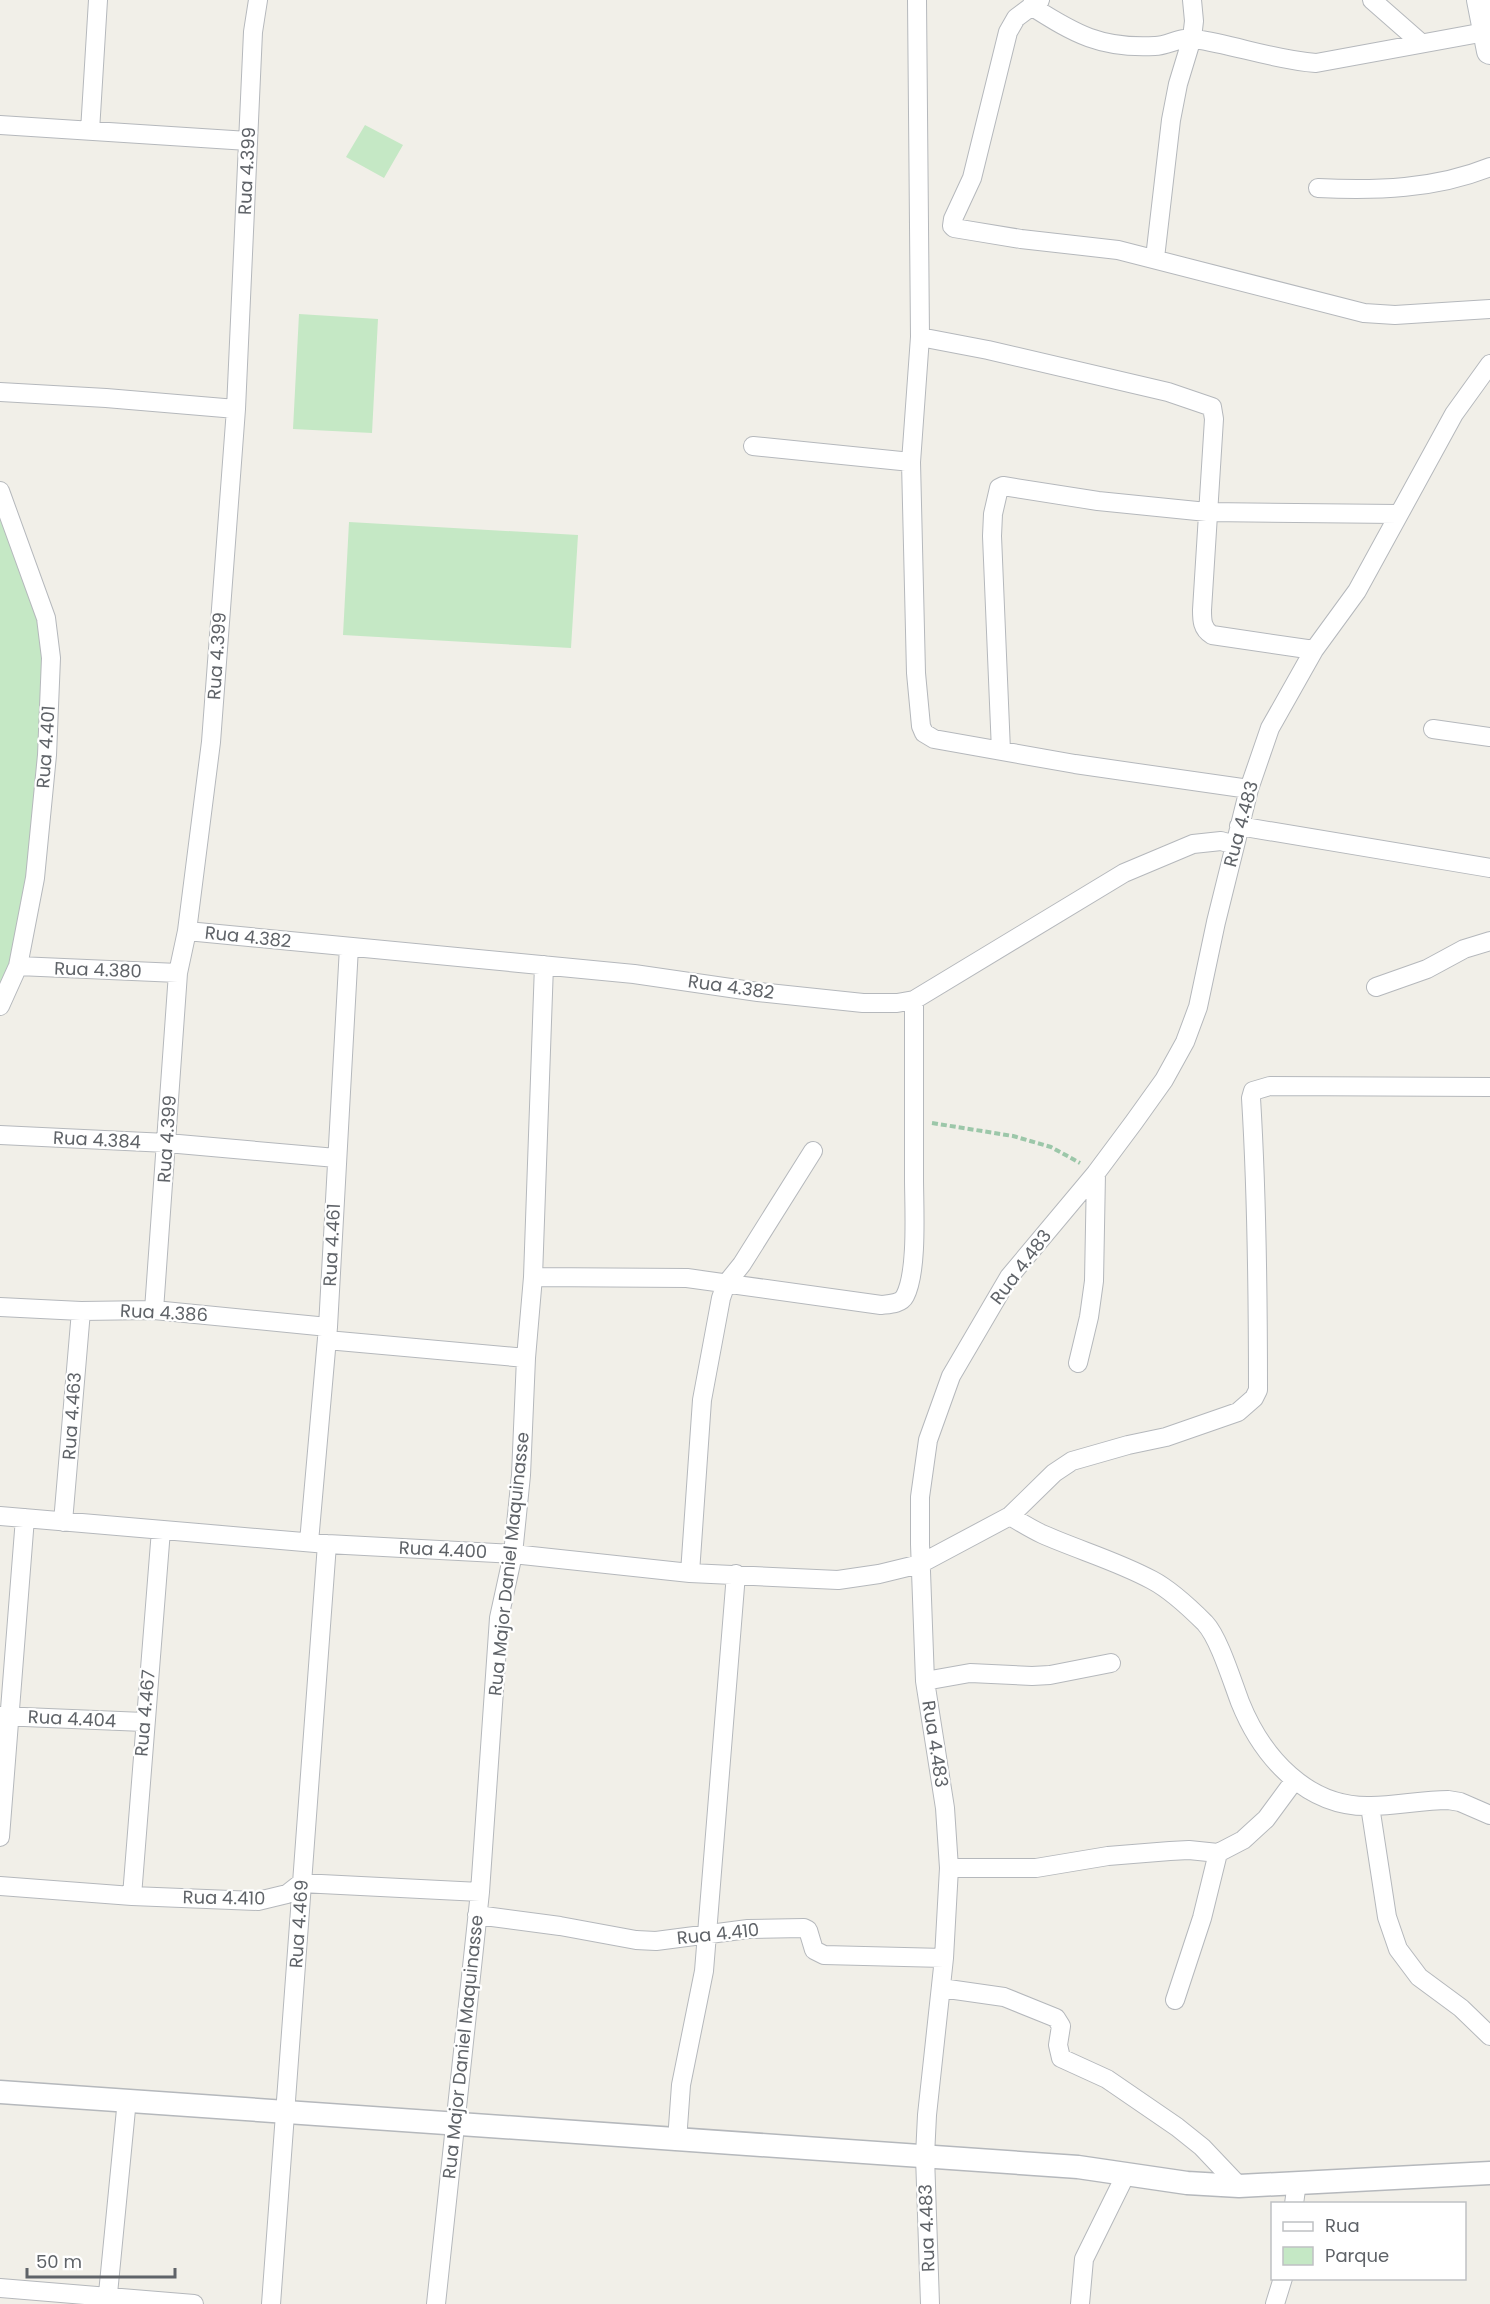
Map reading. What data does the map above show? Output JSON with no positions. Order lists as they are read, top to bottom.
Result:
{
  "streets": {
    "street": [
      "Rua 4.399",
      "Rua 4.401",
      "Rua 4.483",
      "Rua 4.382",
      "Rua 4.380",
      "Rua 4.384",
      "Rua 4.461",
      "Rua 4.386",
      "Rua 4.463",
      "Rua 4.400",
      "Rua Major Daniel Maquinasse",
      "Rua 4.467",
      "Rua 4.404",
      "Rua 4.410",
      "Rua 4.469"
    ]
  },
  "crossings": [
    ["Rua 4.399", "Rua 4.382"],
    ["Rua 4.399", "Rua 4.380"],
    ["Rua 4.399", "Rua 4.384"],
    ["Rua 4.399", "Rua 4.386"],
    ["Rua 4.401", "Rua 4.380"],
    ["Rua 4.483", "Rua 4.382"],
    ["Rua 4.483", "Rua 4.400"],
    ["Rua 4.483", "Rua 4.410"],
    ["Rua 4.382", "Rua 4.461"],
    ["Rua 4.382", "Rua Major Daniel Maquinasse"],
    ["Rua 4.384", "Rua 4.461"],
    ["Rua 4.461", "Rua 4.386"],
    ["Rua 4.461", "Rua 4.400"],
    ["Rua 4.461", "Rua 4.469"],
    ["Rua 4.386", "Rua 4.463"],
    ["Rua 4.386", "Rua Major Daniel Maquinasse"],
    ["Rua 4.463", "Rua 4.400"],
    ["Rua 4.400", "Rua Major Daniel Maquinasse"],
    ["Rua 4.400", "Rua 4.467"],
    ["Rua 4.400", "Rua 4.469"],
    ["Rua Major Daniel Maquinasse", "Rua 4.410"],
    ["Rua 4.467", "Rua 4.404"],
    ["Rua 4.467", "Rua 4.410"],
    ["Rua 4.410", "Rua 4.469"]
  ],
  "legend": ["Rua", "Parque"],
  "scale_bar": "50 m"
}
